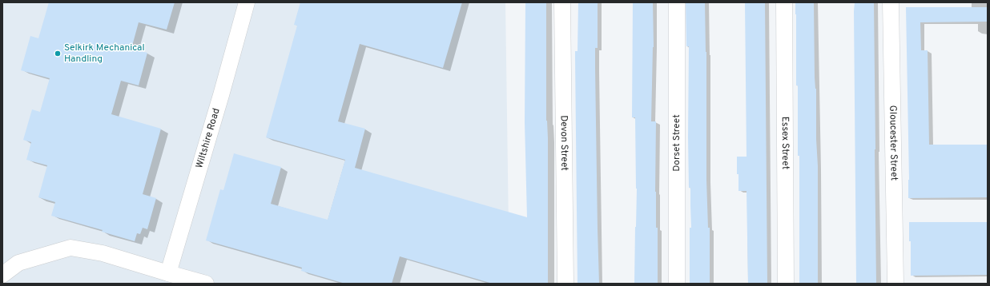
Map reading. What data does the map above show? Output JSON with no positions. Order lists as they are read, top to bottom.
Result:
{
  "streets": {
    "street": [
      "Wiltshire Road",
      "Devon Street",
      "Dorset Street",
      "Essex Street",
      "Gloucester Street"
    ]
  },
  "places": ["Selkirk Mechanical Handling"]
}
